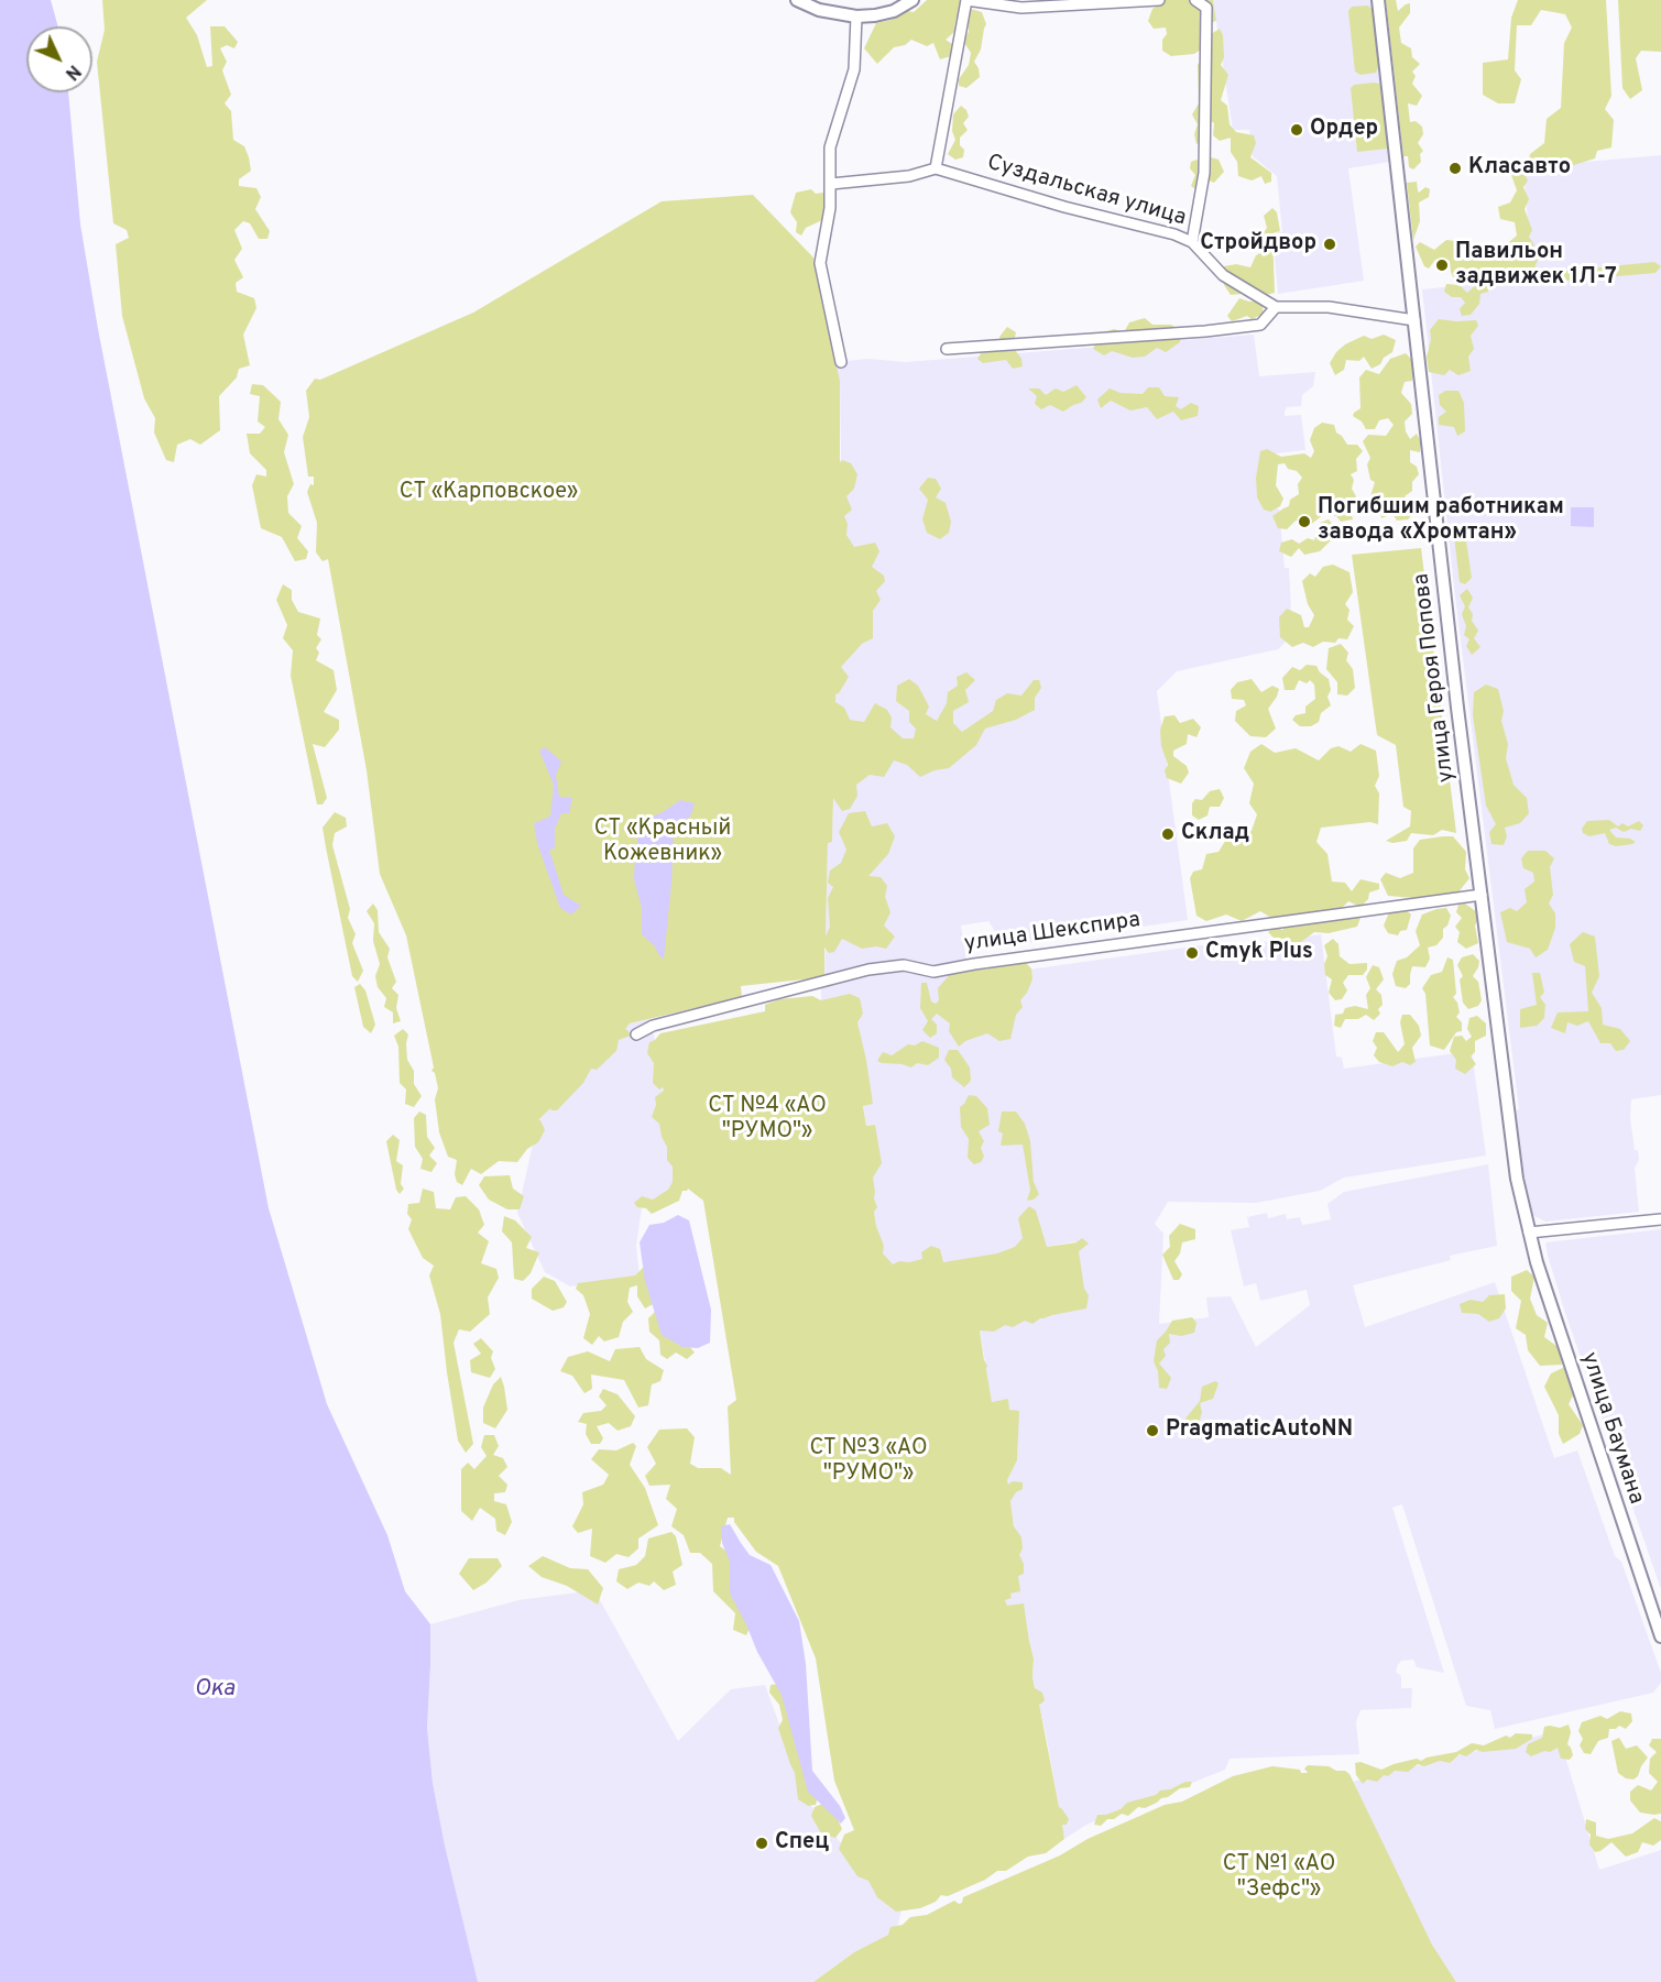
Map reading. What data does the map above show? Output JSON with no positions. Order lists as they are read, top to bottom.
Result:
{
  "streets": {
    "street": [
      "Суздальская улица",
      "улица Героя Попова",
      "улица Шекспира",
      "улица Баумана"
    ]
  },
  "crossings": [
    ["улица Героя Попова", "улица Шекспира"],
    ["улица Героя Попова", "улица Баумана"]
  ],
  "water": ["Ока"],
  "parks": [
    "СТ «Карповское»",
    "СТ «Красный Кожевник»",
    "СТ №4 «АО \"РУМО\"»",
    "СТ №3 «АО \"РУМО\"»",
    "СТ №1 «АО \"Зефс\"»"
  ],
  "places": [
    "Ордер",
    "Класавто",
    "Стройдвор",
    "Павильон задвижек 1Л-7",
    "Погибшим работникам завода «Хромтан»",
    "Склад",
    "Cmyk Plus",
    "PragmaticAutoNN",
    "Спец"
  ],
  "north": "bottom right"
}
